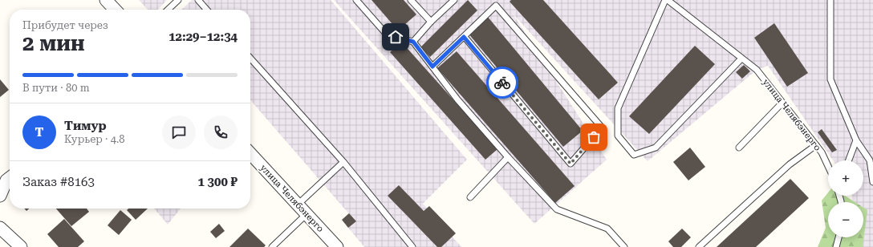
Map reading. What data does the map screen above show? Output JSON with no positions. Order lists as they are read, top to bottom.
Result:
{
  "streets": {
    "street": ["улица Челябэнерго"]
  },
  "page": {
    "heading": ["2 мин", "Прибудет через", "12:29–12:34"],
    "panel": [
      "Тимур",
      "Курьер · 4.8",
      "Заказ #8163",
      "1 300 ₽"
    ],
    "bar": "В пути · 80 m",
    "round": "Т",
    "map_buttons": ["+", "−"]
  }
}
